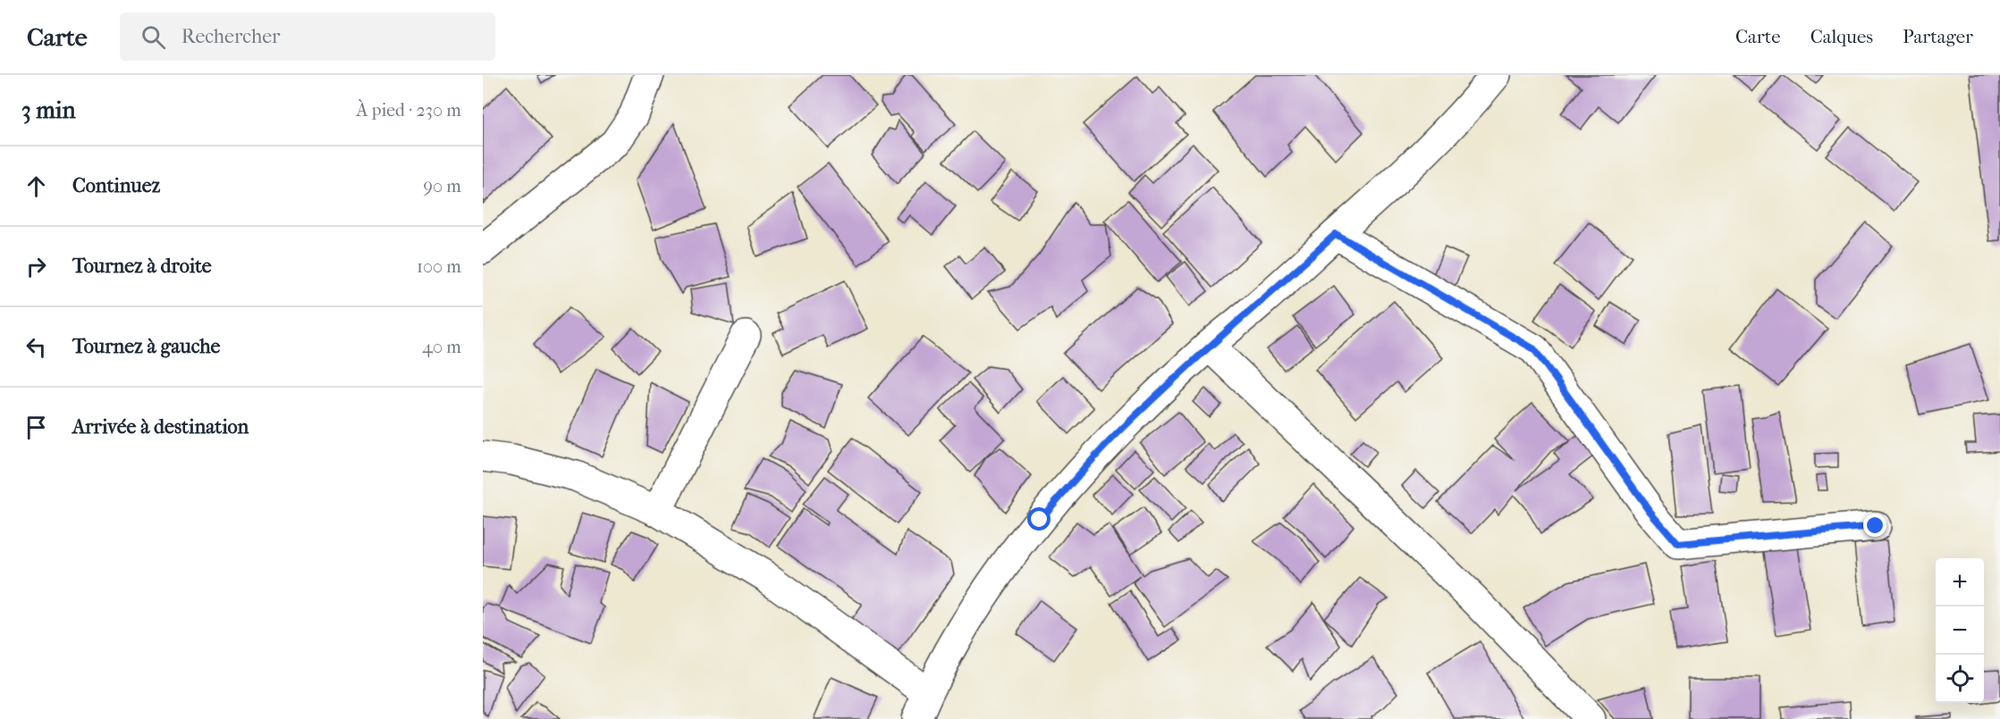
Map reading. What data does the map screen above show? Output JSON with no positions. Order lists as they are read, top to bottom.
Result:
{
  "page": {
    "header": "Carte",
    "search": "Rechercher",
    "nav": ["Carte", "Calques", "Partager"],
    "heading": ["3 min", "À pied · 230 m"],
    "list": [
      ["Continuez", "90 m"],
      ["Tournez à droite", "100 m"],
      ["Tournez à gauche", "40 m"],
      "Arrivée à destination"
    ],
    "map_buttons": ["+", "−"]
  }
}
